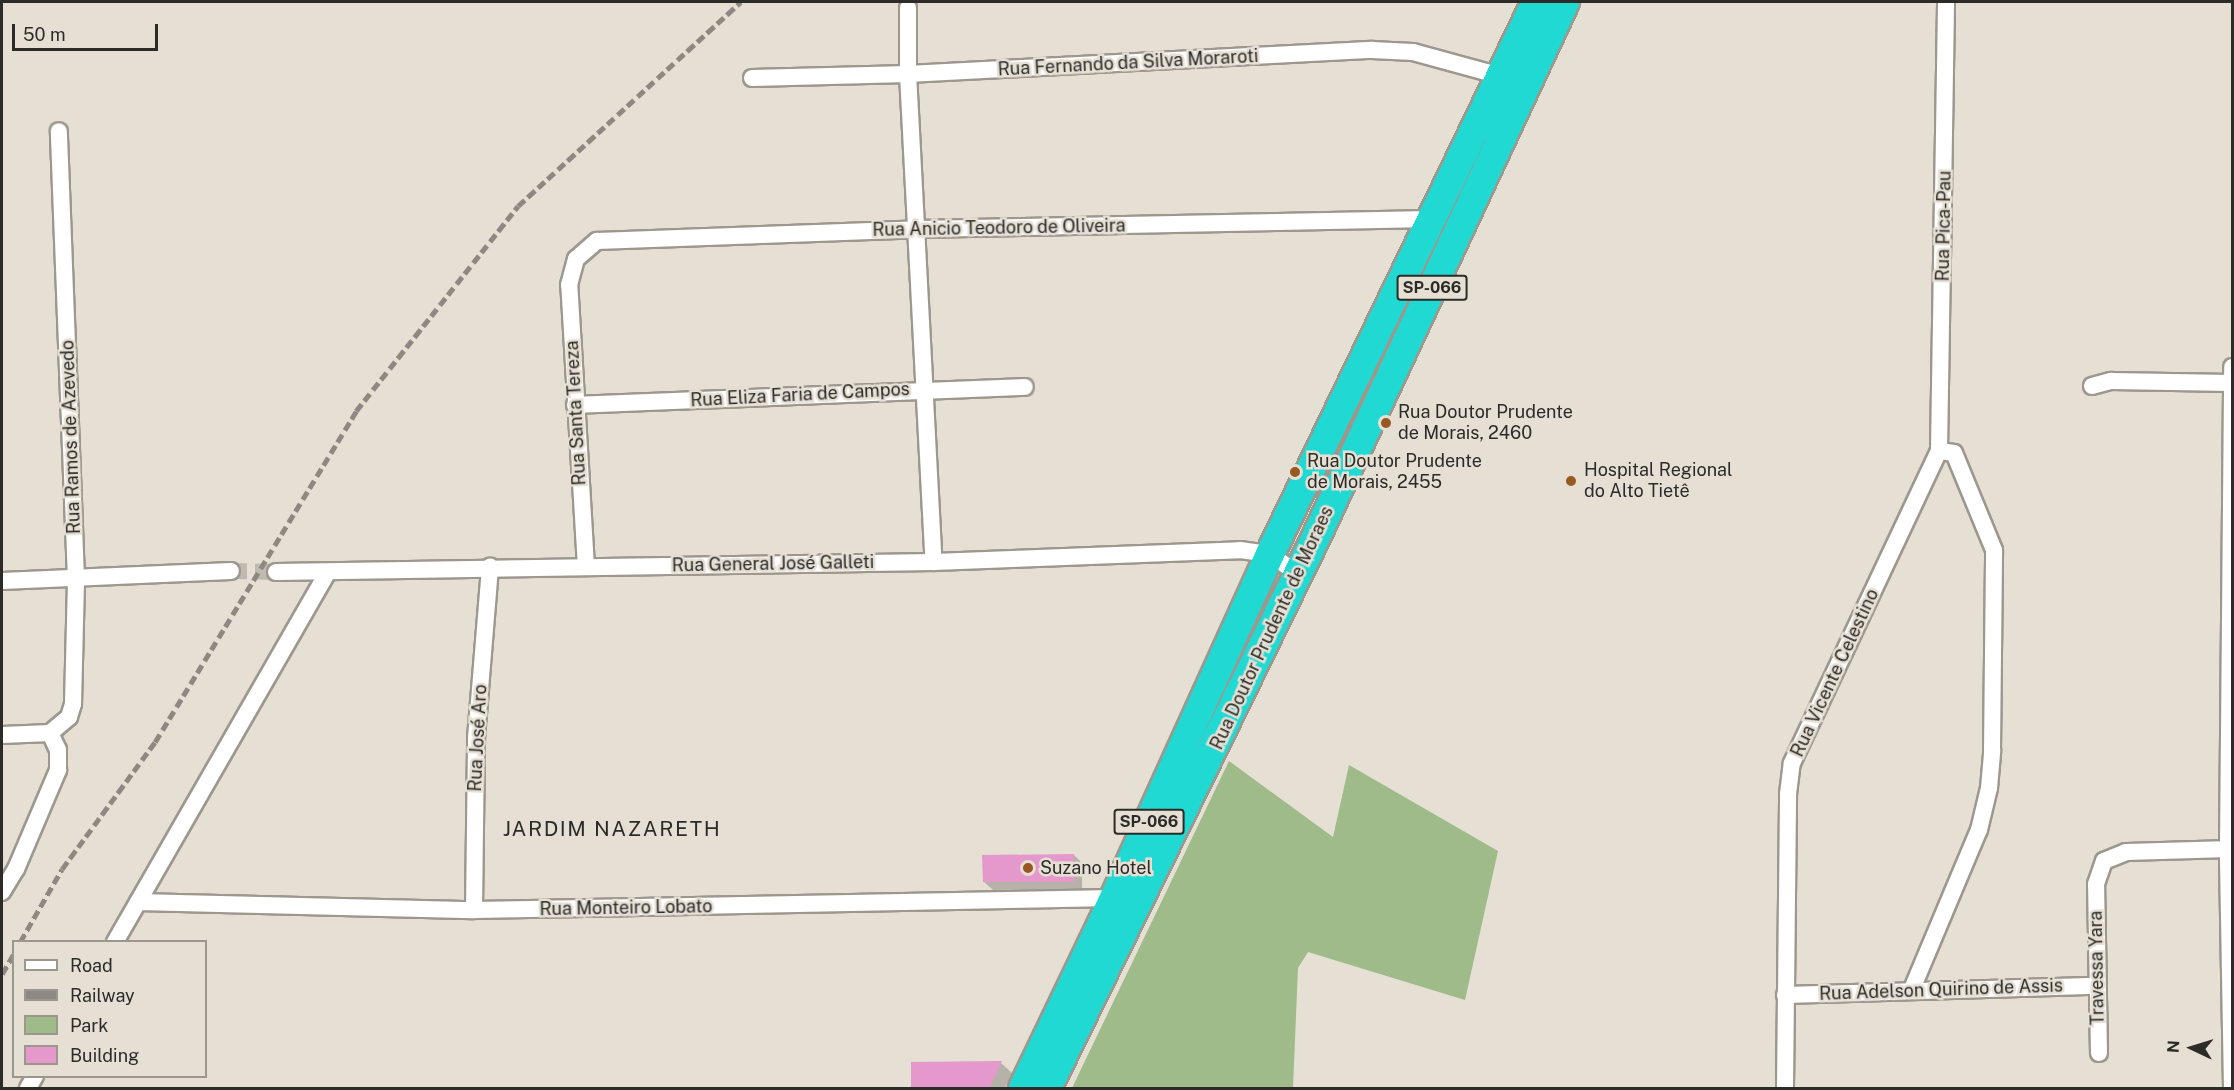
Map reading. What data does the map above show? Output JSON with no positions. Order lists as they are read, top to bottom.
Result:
{
  "streets": {
    "highway": ["SP-066", "Rua Doutor Prudente de Moraes"],
    "street": [
      "Rua Fernando da Silva Moraroti",
      "Rua Pica-Pau",
      "Rua Anicio Teodoro de Oliveira",
      "Rua Eliza Faria de Campos",
      "Rua Santa Tereza",
      "Rua Ramos de Azevedo",
      "Rua General José Galleti",
      "Rua Vicente Celestino",
      "Rua José Aro",
      "Rua Monteiro Lobato",
      "Travessa Yara",
      "Rua Adelson Quirino de Assis"
    ]
  },
  "crossings": [
    ["Rua Fernando da Silva Moraroti", "Rua Doutor Prudente de Moraes"],
    ["Rua Pica-Pau", "Rua Vicente Celestino"],
    ["Rua Anicio Teodoro de Oliveira", "Rua Santa Tereza"],
    ["Rua Anicio Teodoro de Oliveira", "Rua Doutor Prudente de Moraes"],
    ["Rua Eliza Faria de Campos", "Rua Santa Tereza"],
    ["Rua Santa Tereza", "Rua General José Galleti"],
    ["Rua General José Galleti", "Rua Doutor Prudente de Moraes"],
    ["Rua General José Galleti", "Rua José Aro"],
    ["Rua Doutor Prudente de Moraes", "Rua Monteiro Lobato"],
    ["Rua Vicente Celestino", "Rua Adelson Quirino de Assis"],
    ["Rua José Aro", "Rua Monteiro Lobato"],
    ["Travessa Yara", "Rua Adelson Quirino de Assis"]
  ],
  "districts": ["JARDIM NAZARETH"],
  "places": [
    "Rua Doutor Prudente de Morais, 2460",
    "Rua Doutor Prudente de Morais, 2455",
    "Hospital Regional do Alto Tietê",
    "Suzano Hotel"
  ],
  "legend": [
    "Road",
    "Railway",
    "Park",
    "Building"
  ],
  "scale_bar": "50 m",
  "north": "left"
}
